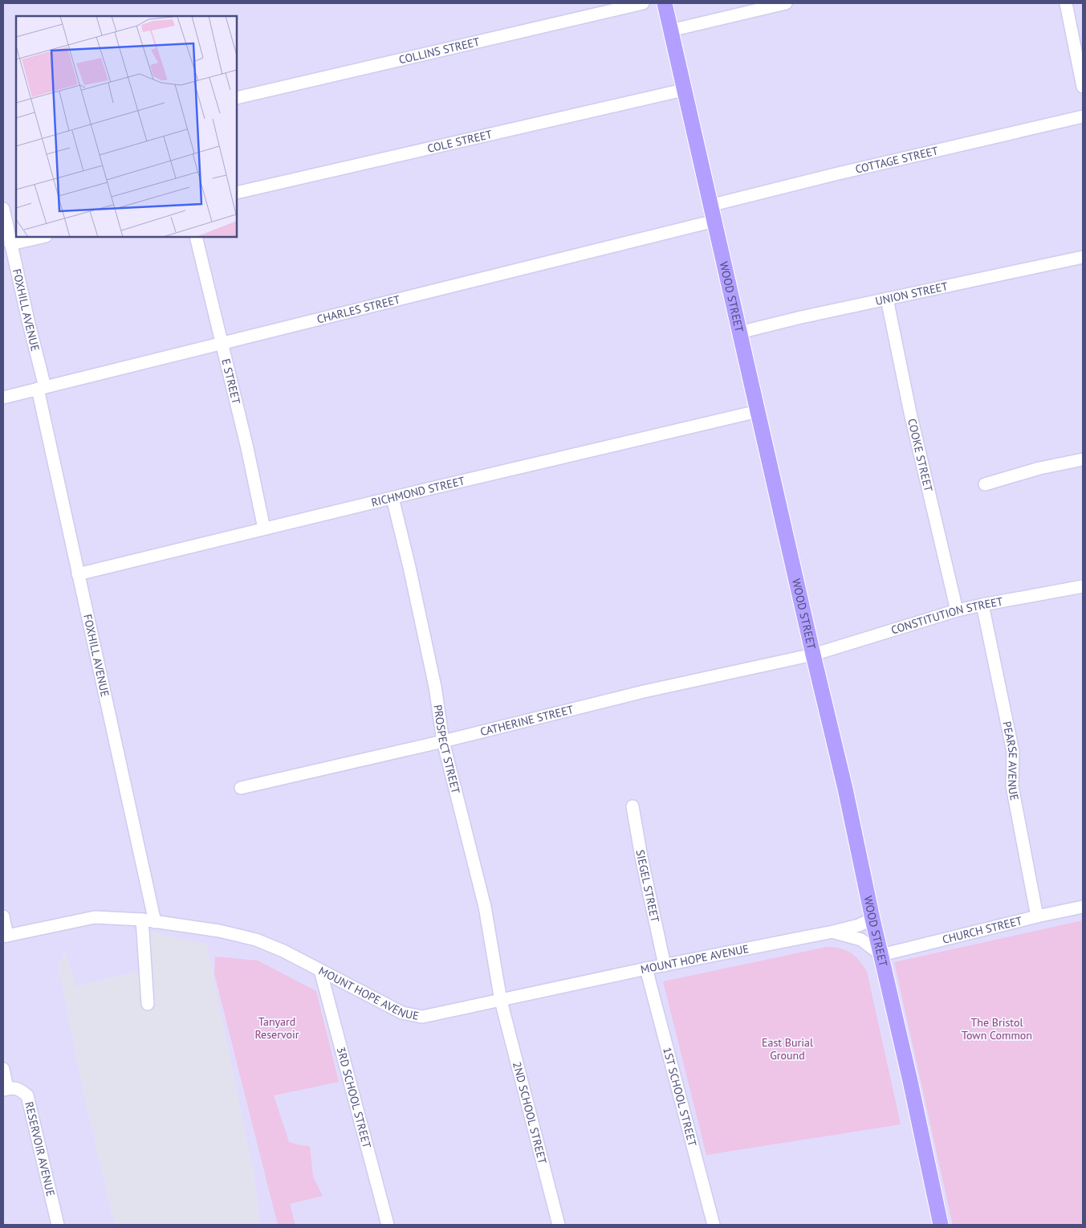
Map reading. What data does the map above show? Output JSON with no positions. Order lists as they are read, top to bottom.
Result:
{
  "streets": {
    "main road": ["WOOD STREET"],
    "street": [
      "COLLINS STREET",
      "COLE STREET",
      "COTTAGE STREET",
      "UNION STREET",
      "FOXHILL AVENUE",
      "CHARLES STREET",
      "E STREET",
      "COOKE STREET",
      "RICHMOND STREET",
      "CONSTITUTION STREET",
      "CATHERINE STREET",
      "PROSPECT STREET",
      "PEARSE AVENUE",
      "SIEGEL STREET",
      "CHURCH STREET",
      "MOUNT HOPE AVENUE",
      "1ST SCHOOL STREET",
      "3RD SCHOOL STREET",
      "2ND SCHOOL STREET",
      "RESERVOIR AVENUE"
    ]
  },
  "crossings": [
    ["COLE STREET", "WOOD STREET"],
    ["COTTAGE STREET", "WOOD STREET"],
    ["UNION STREET", "WOOD STREET"],
    ["UNION STREET", "COOKE STREET"],
    ["WOOD STREET", "CHARLES STREET"],
    ["WOOD STREET", "RICHMOND STREET"],
    ["WOOD STREET", "CONSTITUTION STREET"],
    ["WOOD STREET", "CATHERINE STREET"],
    ["WOOD STREET", "CHURCH STREET"],
    ["WOOD STREET", "MOUNT HOPE AVENUE"],
    ["FOXHILL AVENUE", "CHARLES STREET"],
    ["FOXHILL AVENUE", "RICHMOND STREET"],
    ["FOXHILL AVENUE", "MOUNT HOPE AVENUE"],
    ["CHARLES STREET", "E STREET"],
    ["E STREET", "RICHMOND STREET"],
    ["COOKE STREET", "CONSTITUTION STREET"],
    ["RICHMOND STREET", "PROSPECT STREET"],
    ["CONSTITUTION STREET", "CATHERINE STREET"],
    ["CONSTITUTION STREET", "PEARSE AVENUE"],
    ["CATHERINE STREET", "PROSPECT STREET"],
    ["PROSPECT STREET", "MOUNT HOPE AVENUE"],
    ["PROSPECT STREET", "2ND SCHOOL STREET"],
    ["PEARSE AVENUE", "CHURCH STREET"],
    ["SIEGEL STREET", "MOUNT HOPE AVENUE"],
    ["CHURCH STREET", "MOUNT HOPE AVENUE"],
    ["MOUNT HOPE AVENUE", "1ST SCHOOL STREET"],
    ["MOUNT HOPE AVENUE", "3RD SCHOOL STREET"],
    ["MOUNT HOPE AVENUE", "2ND SCHOOL STREET"]
  ],
  "parks": ["Tanyard Reservoir", "The Bristol Town Common", "East Burial Ground"]
}
